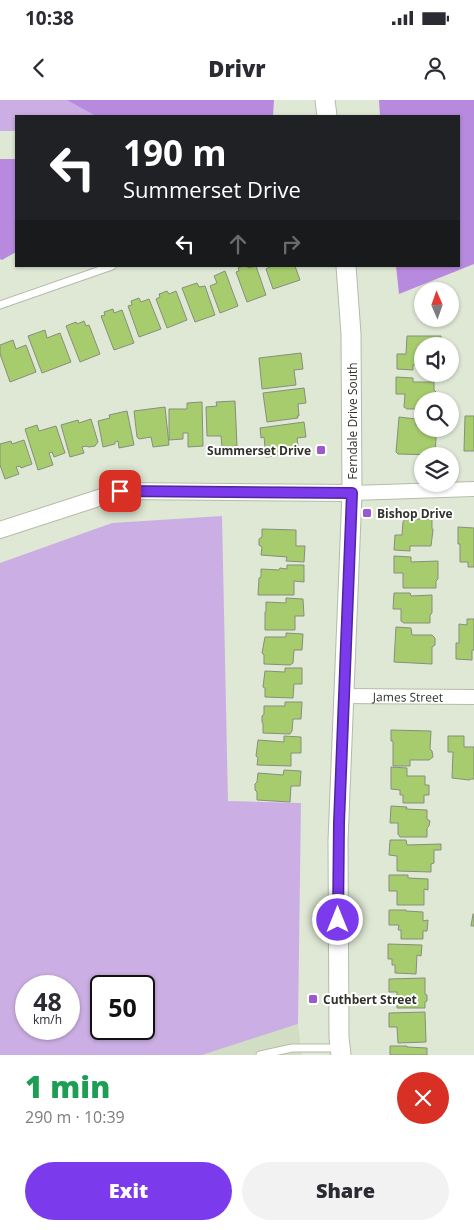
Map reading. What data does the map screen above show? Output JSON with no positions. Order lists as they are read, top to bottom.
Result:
{
  "streets": {
    "main road": ["Ferndale Drive South"],
    "street": ["James Street"]
  },
  "crossings": [
    ["Ferndale Drive South", "James Street"]
  ],
  "places": {
    "transit": ["Summerset Drive", "Bishop Drive", "Cuthbert Street"]
  },
  "north": "top",
  "page": {
    "status": "10:38",
    "header": "Drivr",
    "turn": ["190 m", "Summerset Drive"],
    "speed": "48 km/h",
    "limit": "50",
    "heading": ["1 min", "290 m · 10:39"],
    "buttons": ["Exit", "Share"]
  }
}
